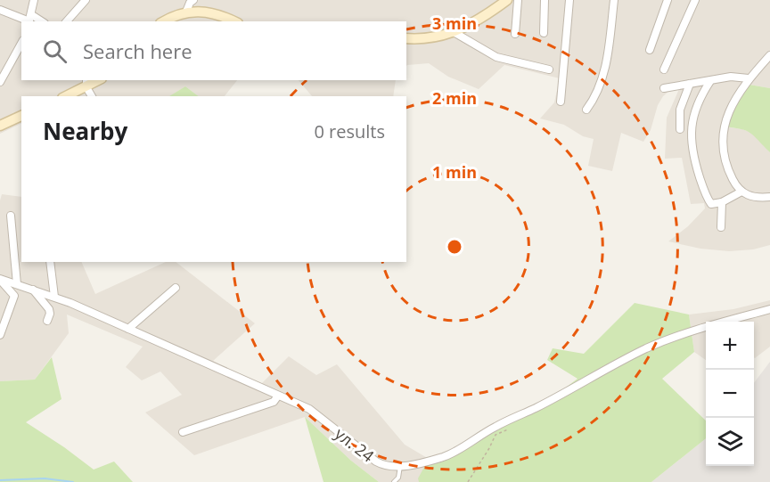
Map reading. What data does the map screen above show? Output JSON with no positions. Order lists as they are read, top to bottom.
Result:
{
  "streets": {
    "street": ["ул. 24"]
  },
  "page": {
    "search": "Search here",
    "heading": ["Nearby", "0 results"],
    "map_buttons": ["+", "−"]
  },
  "rings": ["3 min", "2 min", "1 min"]
}
